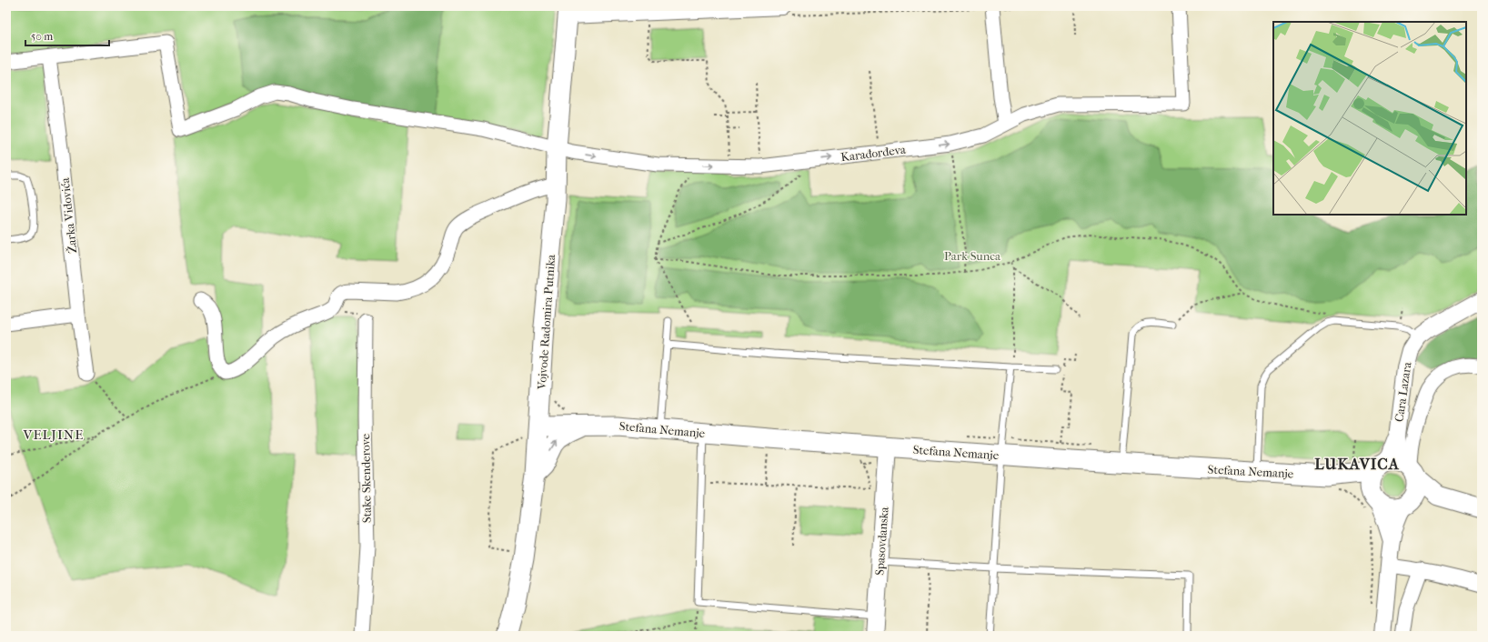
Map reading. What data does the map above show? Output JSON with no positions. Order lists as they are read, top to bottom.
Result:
{
  "streets": {
    "main road": ["Vojvode Radomira Putnika", "Stefana Nemanje"],
    "street": [
      "Karađorđeva",
      "Žarka Vidovića",
      "Cara Lazara",
      "Stake Skenderove",
      "Spasovdanska"
    ]
  },
  "crossings": [
    ["Karađorđeva", "Žarka Vidovića"],
    ["Karađorđeva", "Vojvode Radomira Putnika"],
    ["Vojvode Radomira Putnika", "Stefana Nemanje"],
    ["Cara Lazara", "Stefana Nemanje"],
    ["Stefana Nemanje", "Spasovdanska"]
  ],
  "districts": ["VELJINE", "LUKAVICA"],
  "parks": ["Park Sunca"],
  "scale_bar": "50 m"
}
